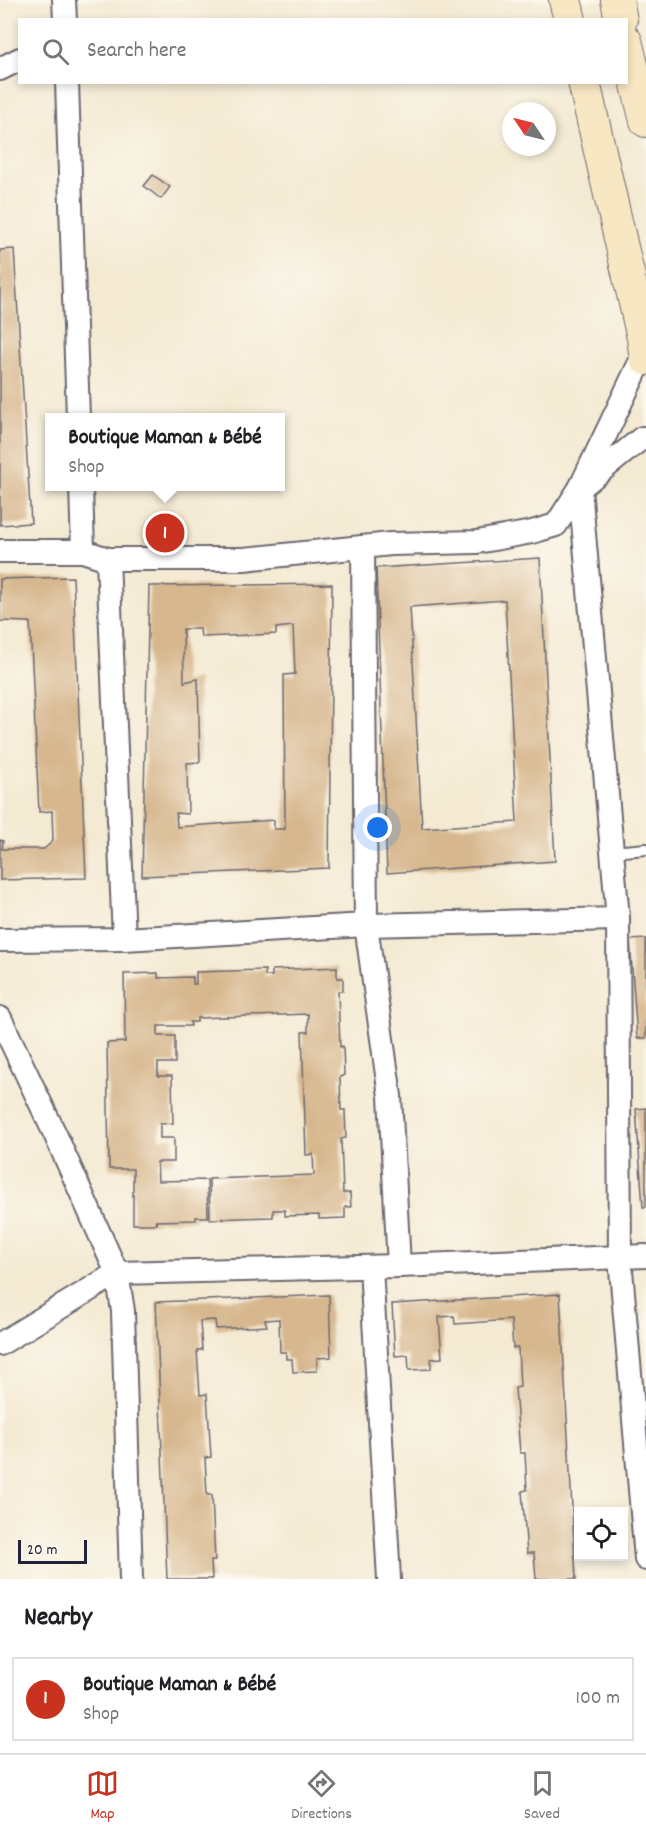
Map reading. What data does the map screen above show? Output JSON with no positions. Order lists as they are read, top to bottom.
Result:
{
  "scale_bar": "20 m",
  "north": "top left",
  "page": {
    "search": "Search here",
    "popup": ["Boutique Maman & Bébé", "Shop"],
    "pins": "1",
    "scale": "20 m",
    "heading": "Nearby",
    "list": [
      {
        "mark": "1",
        "name": "Boutique Maman & Bébé",
        "note": "Shop",
        "value": "100 m"
      }
    ],
    "nav": ["Map", "Directions", "Saved"]
  }
}
